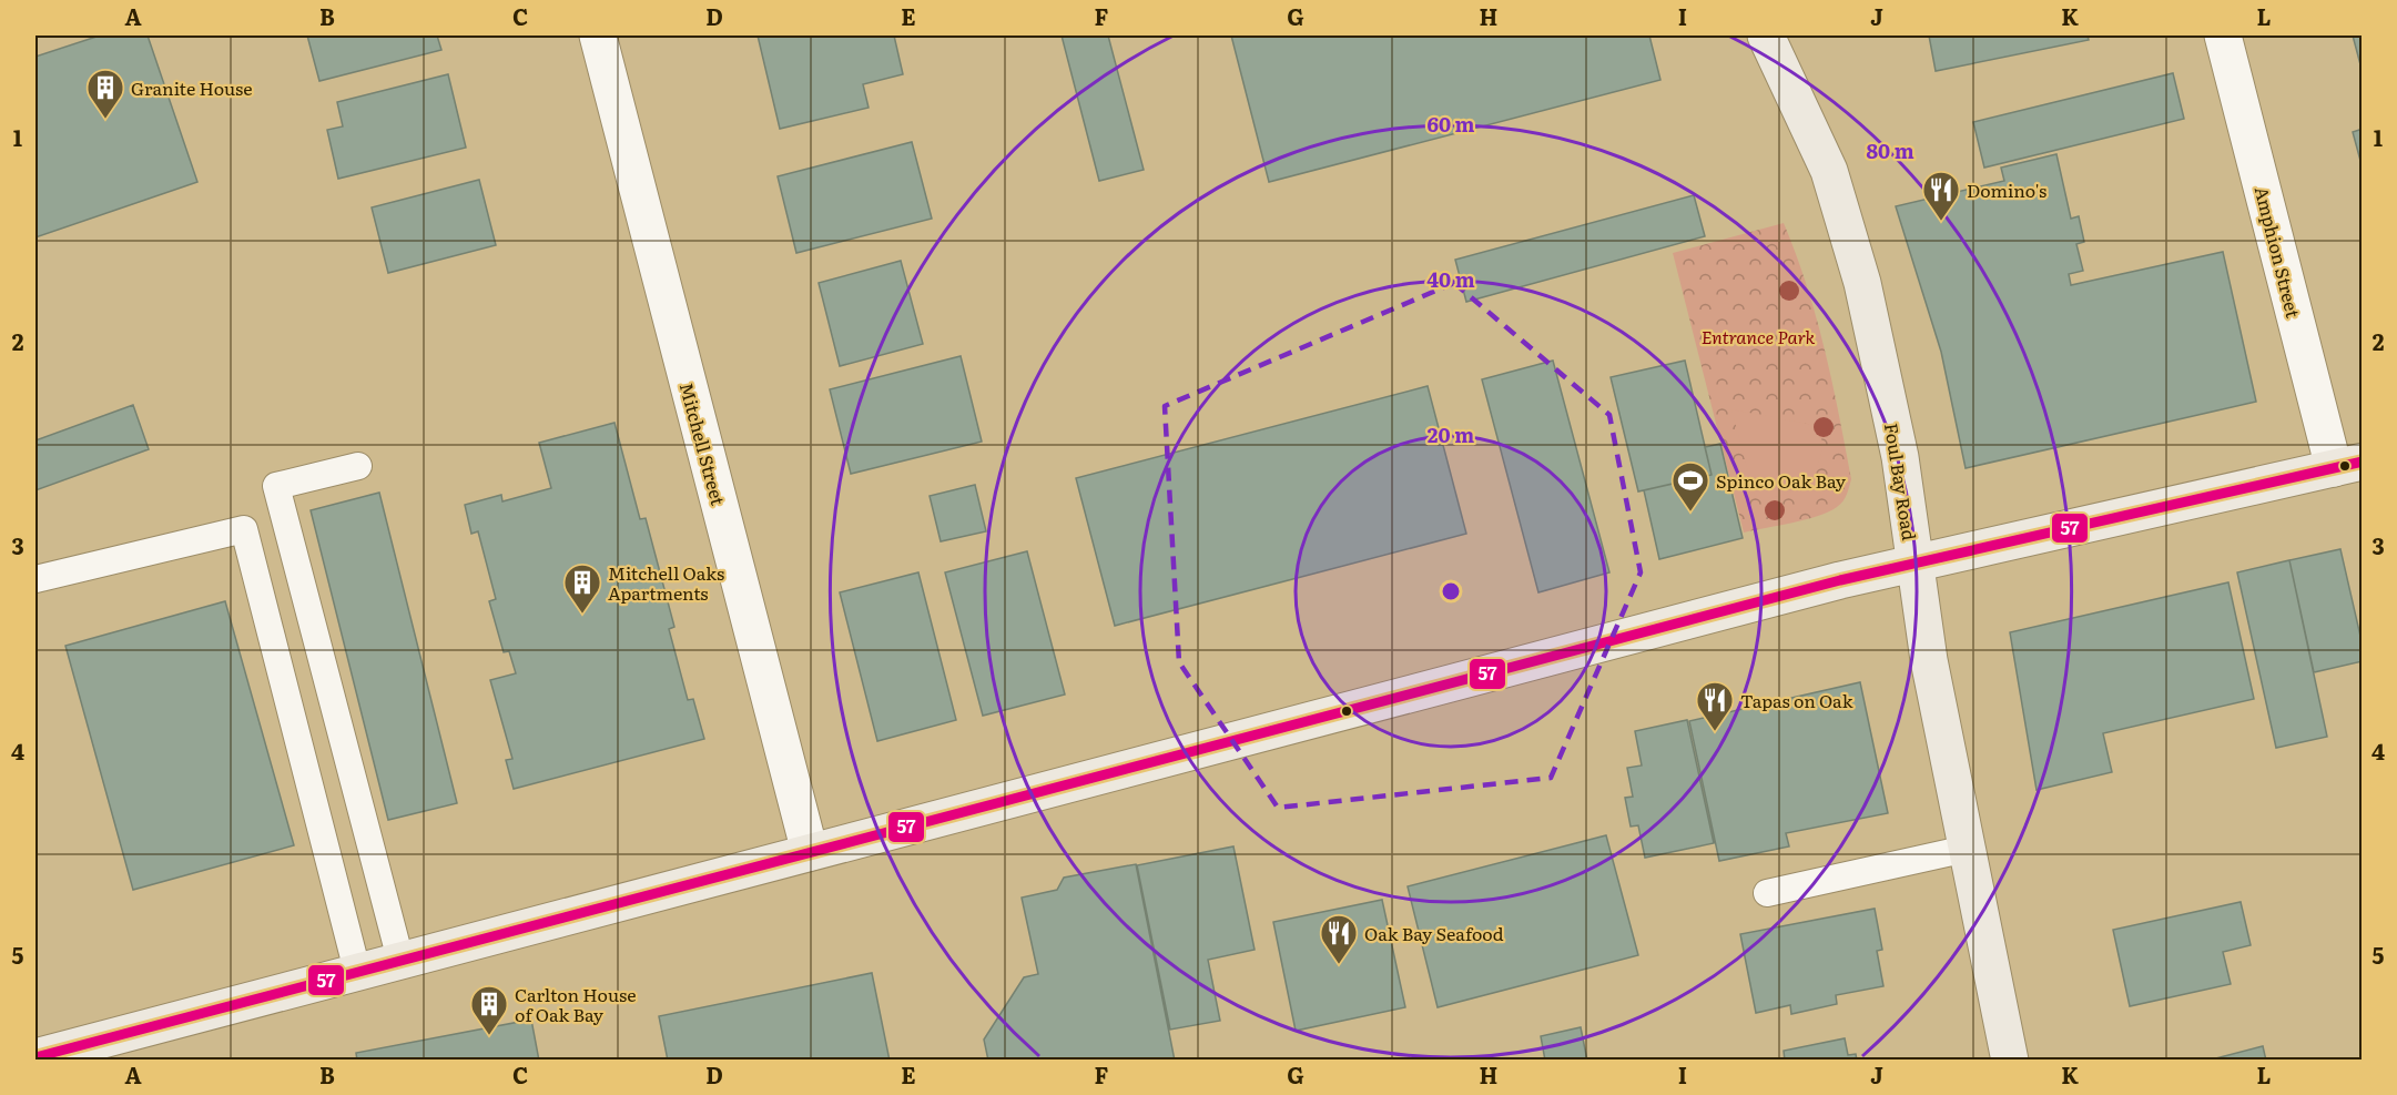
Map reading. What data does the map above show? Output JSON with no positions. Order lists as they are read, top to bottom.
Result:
{
  "streets": {
    "main road": ["Foul Bay Road"],
    "street": ["Amphion Street", "Mitchell Street"]
  },
  "parks": ["Entrance Park"],
  "places": {
    "building": ["Granite House", "Mitchell Oaks Apartments", "Carlton House of Oak Bay"],
    "restaurant": ["Domino's", "Tapas on Oak", "Oak Bay Seafood"],
    "sports": ["Spinco Oak Bay"]
  },
  "lines": ["transit line 57"],
  "grid": {
    "columns": [
      "A",
      "B",
      "C",
      "D",
      "E",
      "F",
      "G",
      "H",
      "I",
      "J",
      "K",
      "L"
    ],
    "rows": [
      "1",
      "2",
      "3",
      "4",
      "5"
    ]
  },
  "rings": [
    "60 m",
    "80 m",
    "40 m",
    "20 m"
  ]
}
